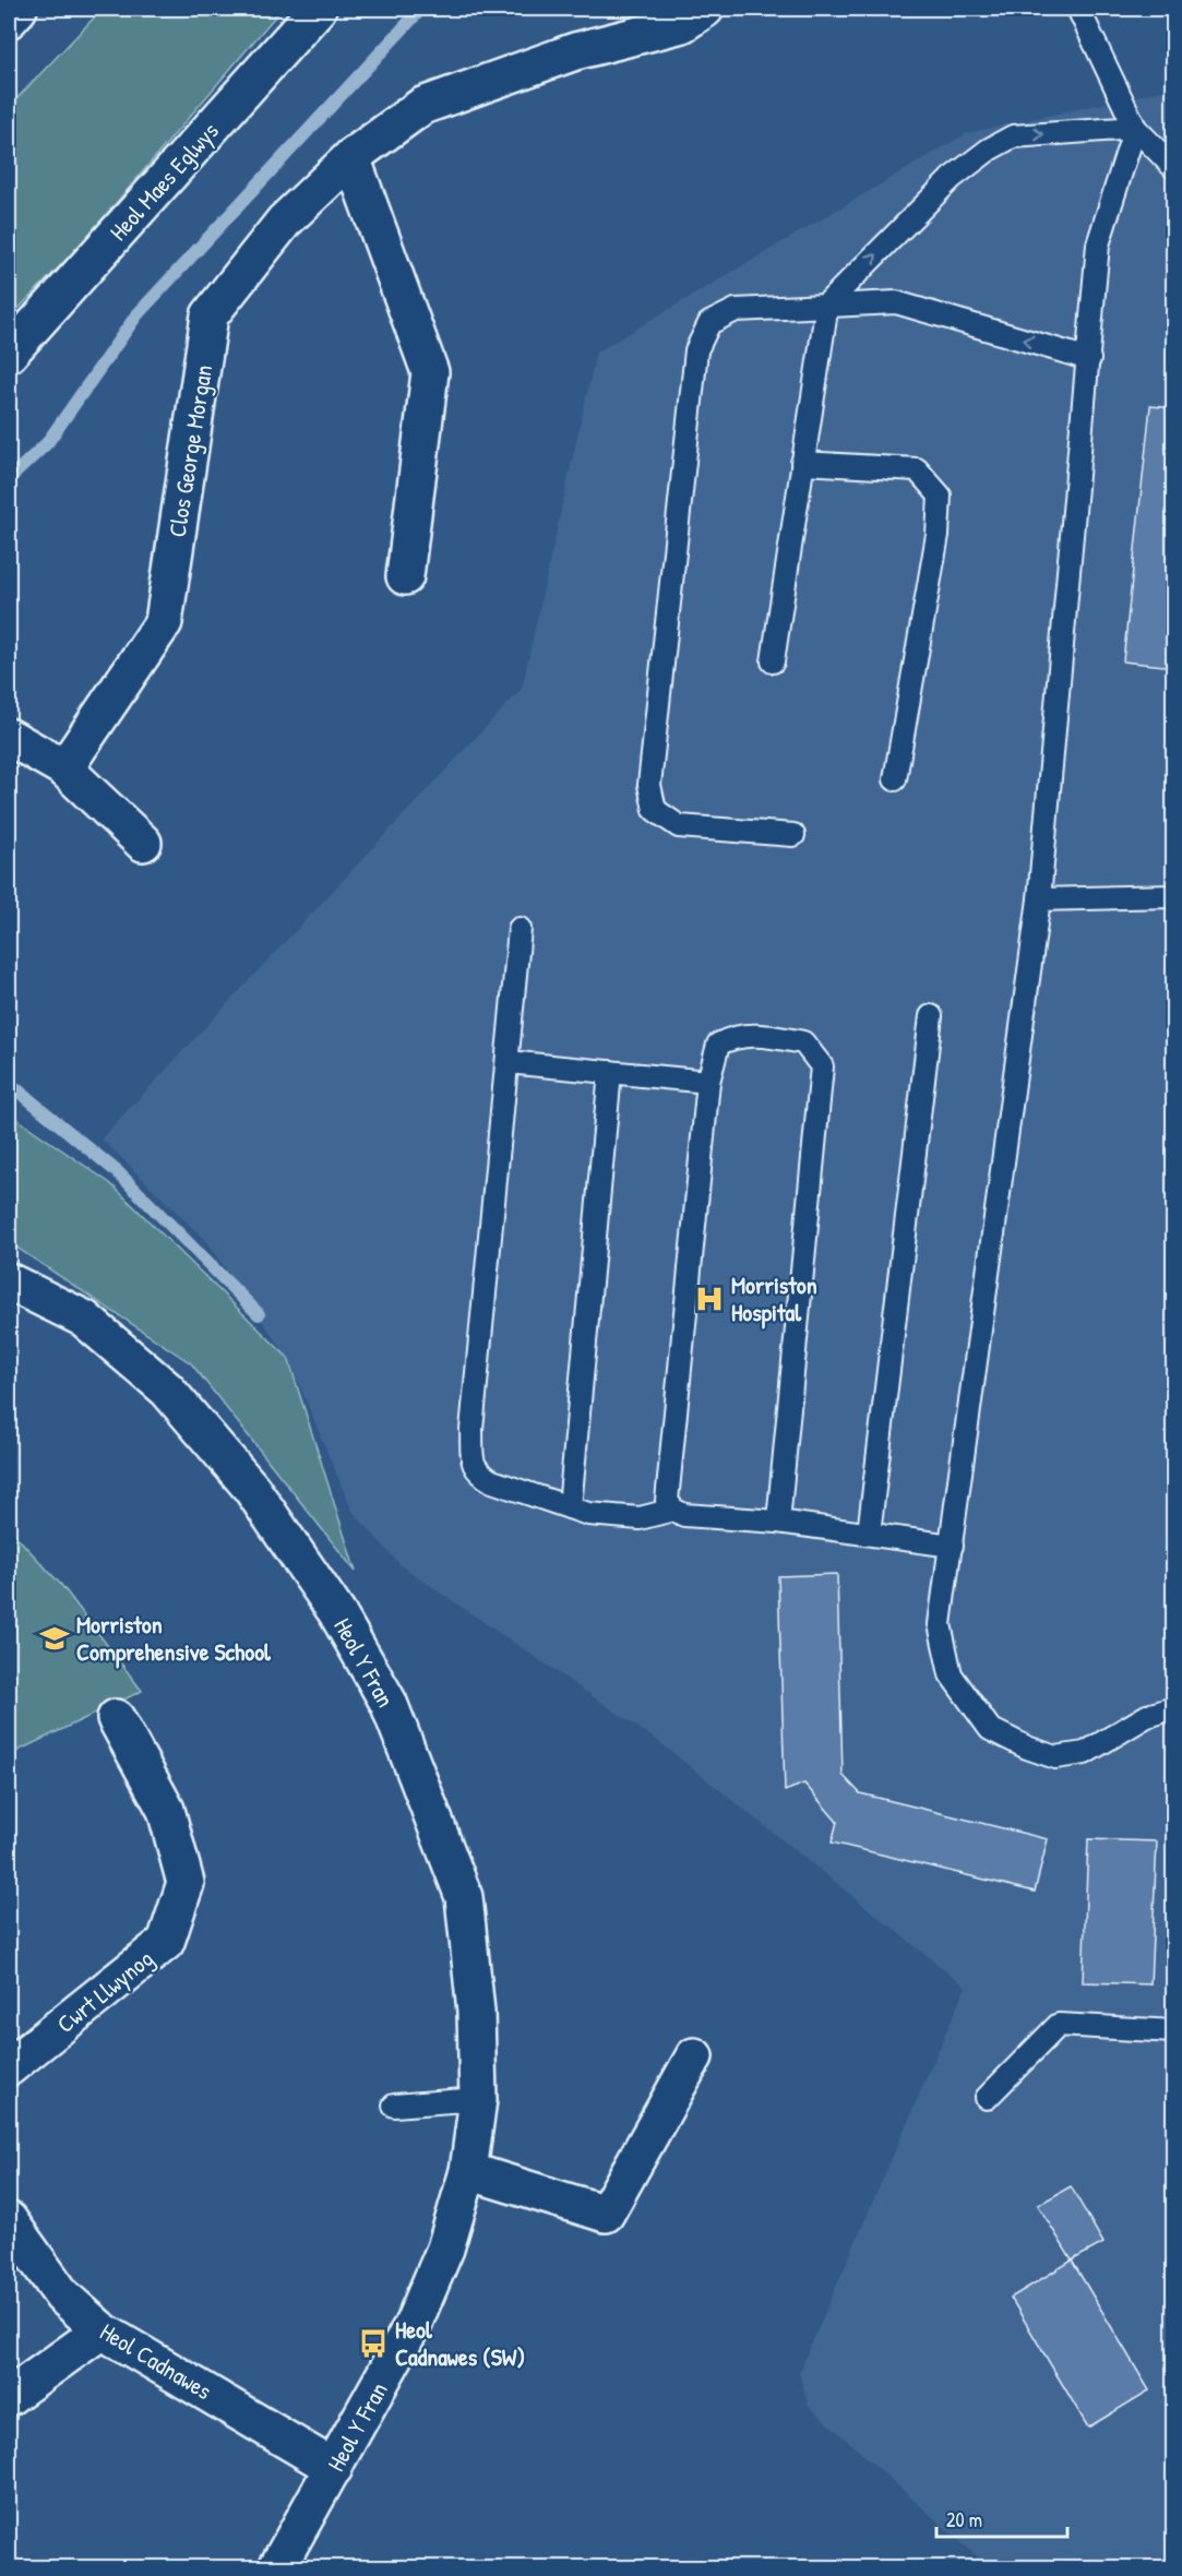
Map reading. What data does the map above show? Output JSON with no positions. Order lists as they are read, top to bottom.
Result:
{
  "streets": {
    "main road": [
      "Heol Maes Eglwys",
      "Clos George Morgan",
      "Heol Y Fran",
      "Cwrt Llwynog",
      "Heol Cadnawes"
    ]
  },
  "crossings": [
    ["Heol Y Fran", "Heol Cadnawes"]
  ],
  "places": {
    "hospital": ["Morriston Hospital"],
    "school or university": ["Morriston Comprehensive School"],
    "bus stop": ["Heol Cadnawes (SW)"]
  },
  "scale_bar": "20 m"
}
